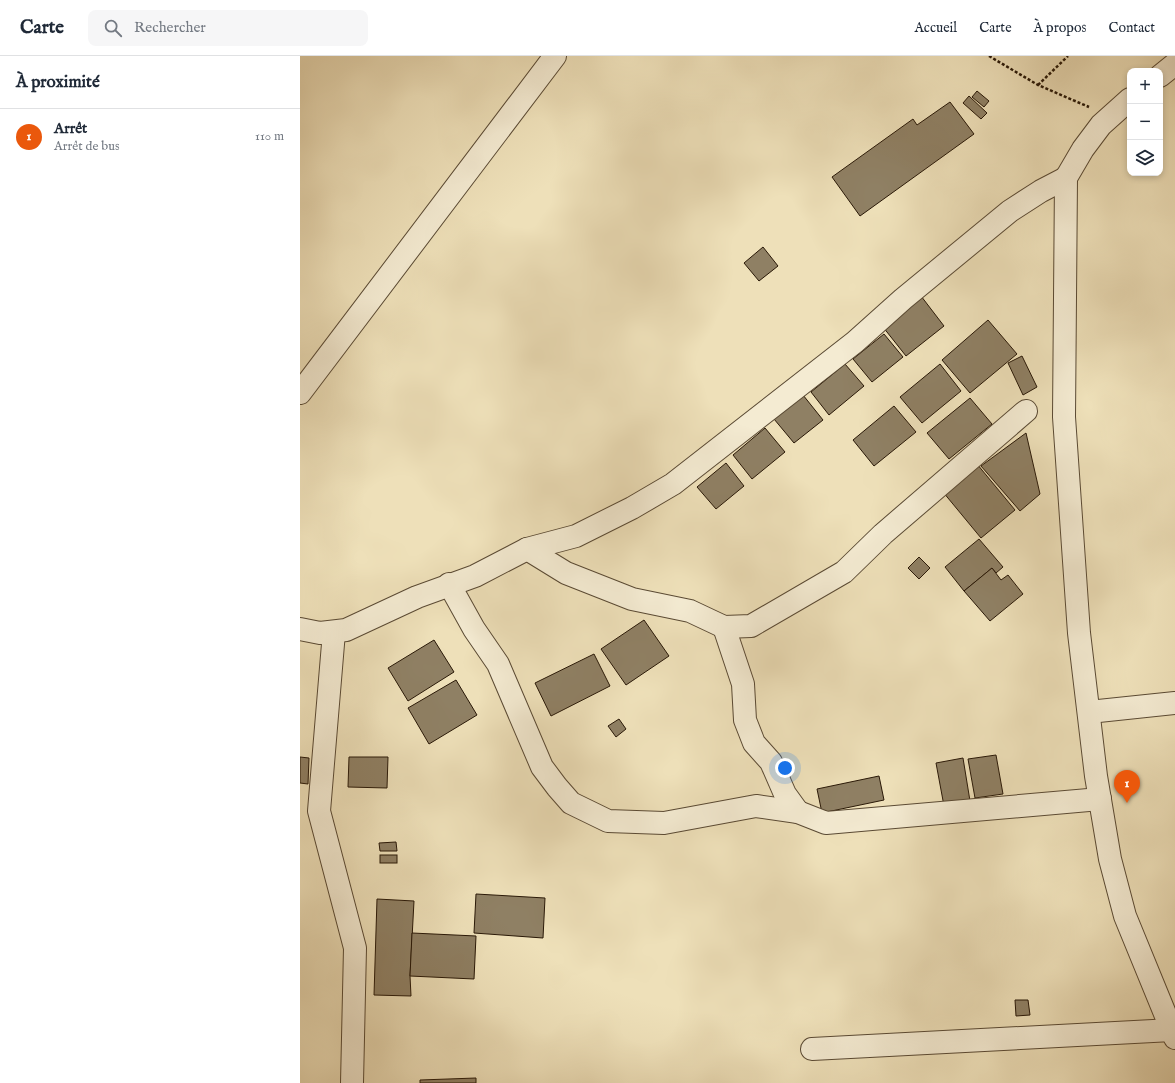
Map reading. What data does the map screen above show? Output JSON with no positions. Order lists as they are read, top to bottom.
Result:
{
  "page": {
    "header": "Carte",
    "search": "Rechercher",
    "nav": [
      "Accueil",
      "Carte",
      "À propos",
      "Contact"
    ],
    "heading": "À proximité",
    "map_buttons": ["+", "−"],
    "list": [
      {
        "mark": "1",
        "name": "Arrêt",
        "note": "Arrêt de bus",
        "value": "110 m"
      }
    ],
    "pins": "1"
  }
}
